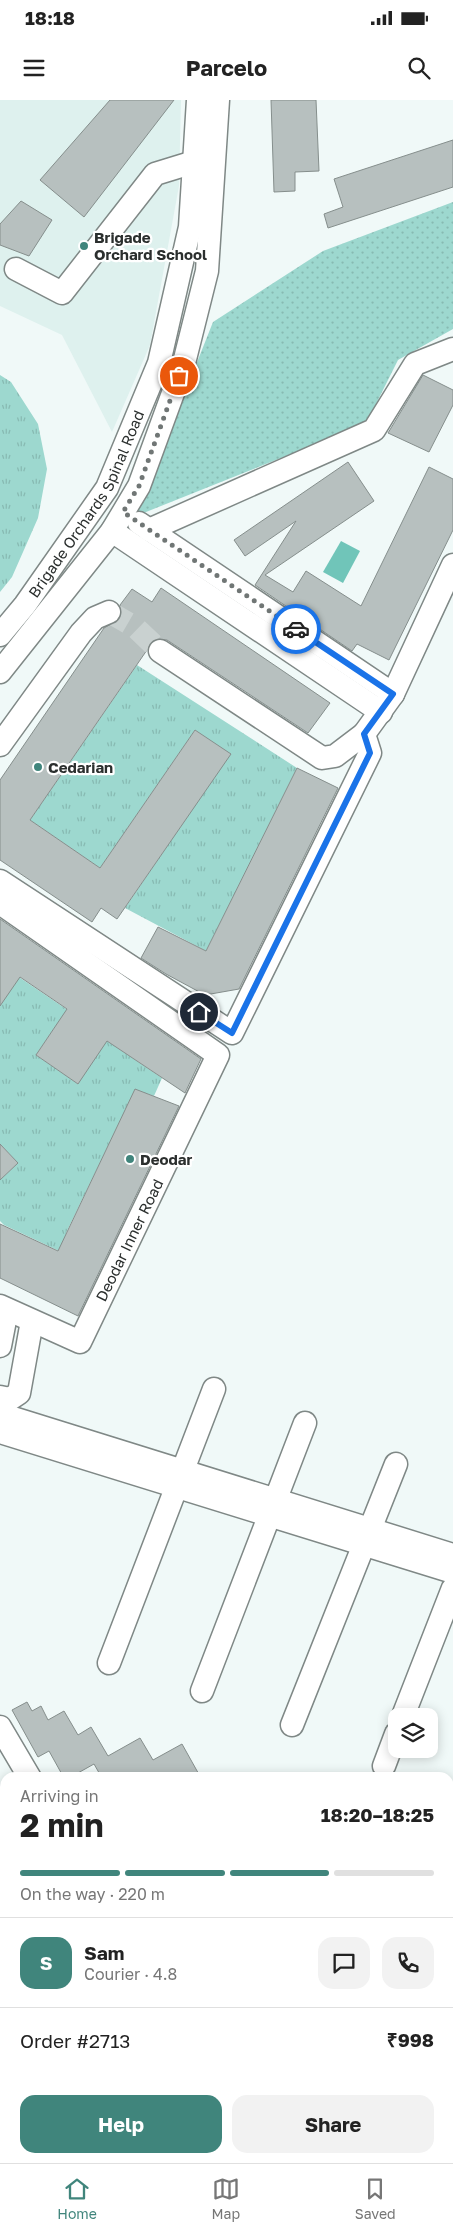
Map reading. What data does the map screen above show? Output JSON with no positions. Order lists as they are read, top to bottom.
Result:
{
  "streets": {
    "street": ["Brigade Orchards Spinal Road", "Deodar Inner Road"]
  },
  "places": ["Brigade Orchard School", "Cedarian", "Deodar"],
  "page": {
    "status": "18:18",
    "header": "Parcelo",
    "heading": ["2 min", "Arriving in", "18:20–18:25"],
    "panel": [
      "Sam",
      "Courier · 4.8",
      "Order #2713",
      "₹998"
    ],
    "bar": "On the way · 220 m",
    "round": "S",
    "buttons": ["Help", "Share"],
    "tabs": ["Home", "Map", "Saved"]
  }
}
